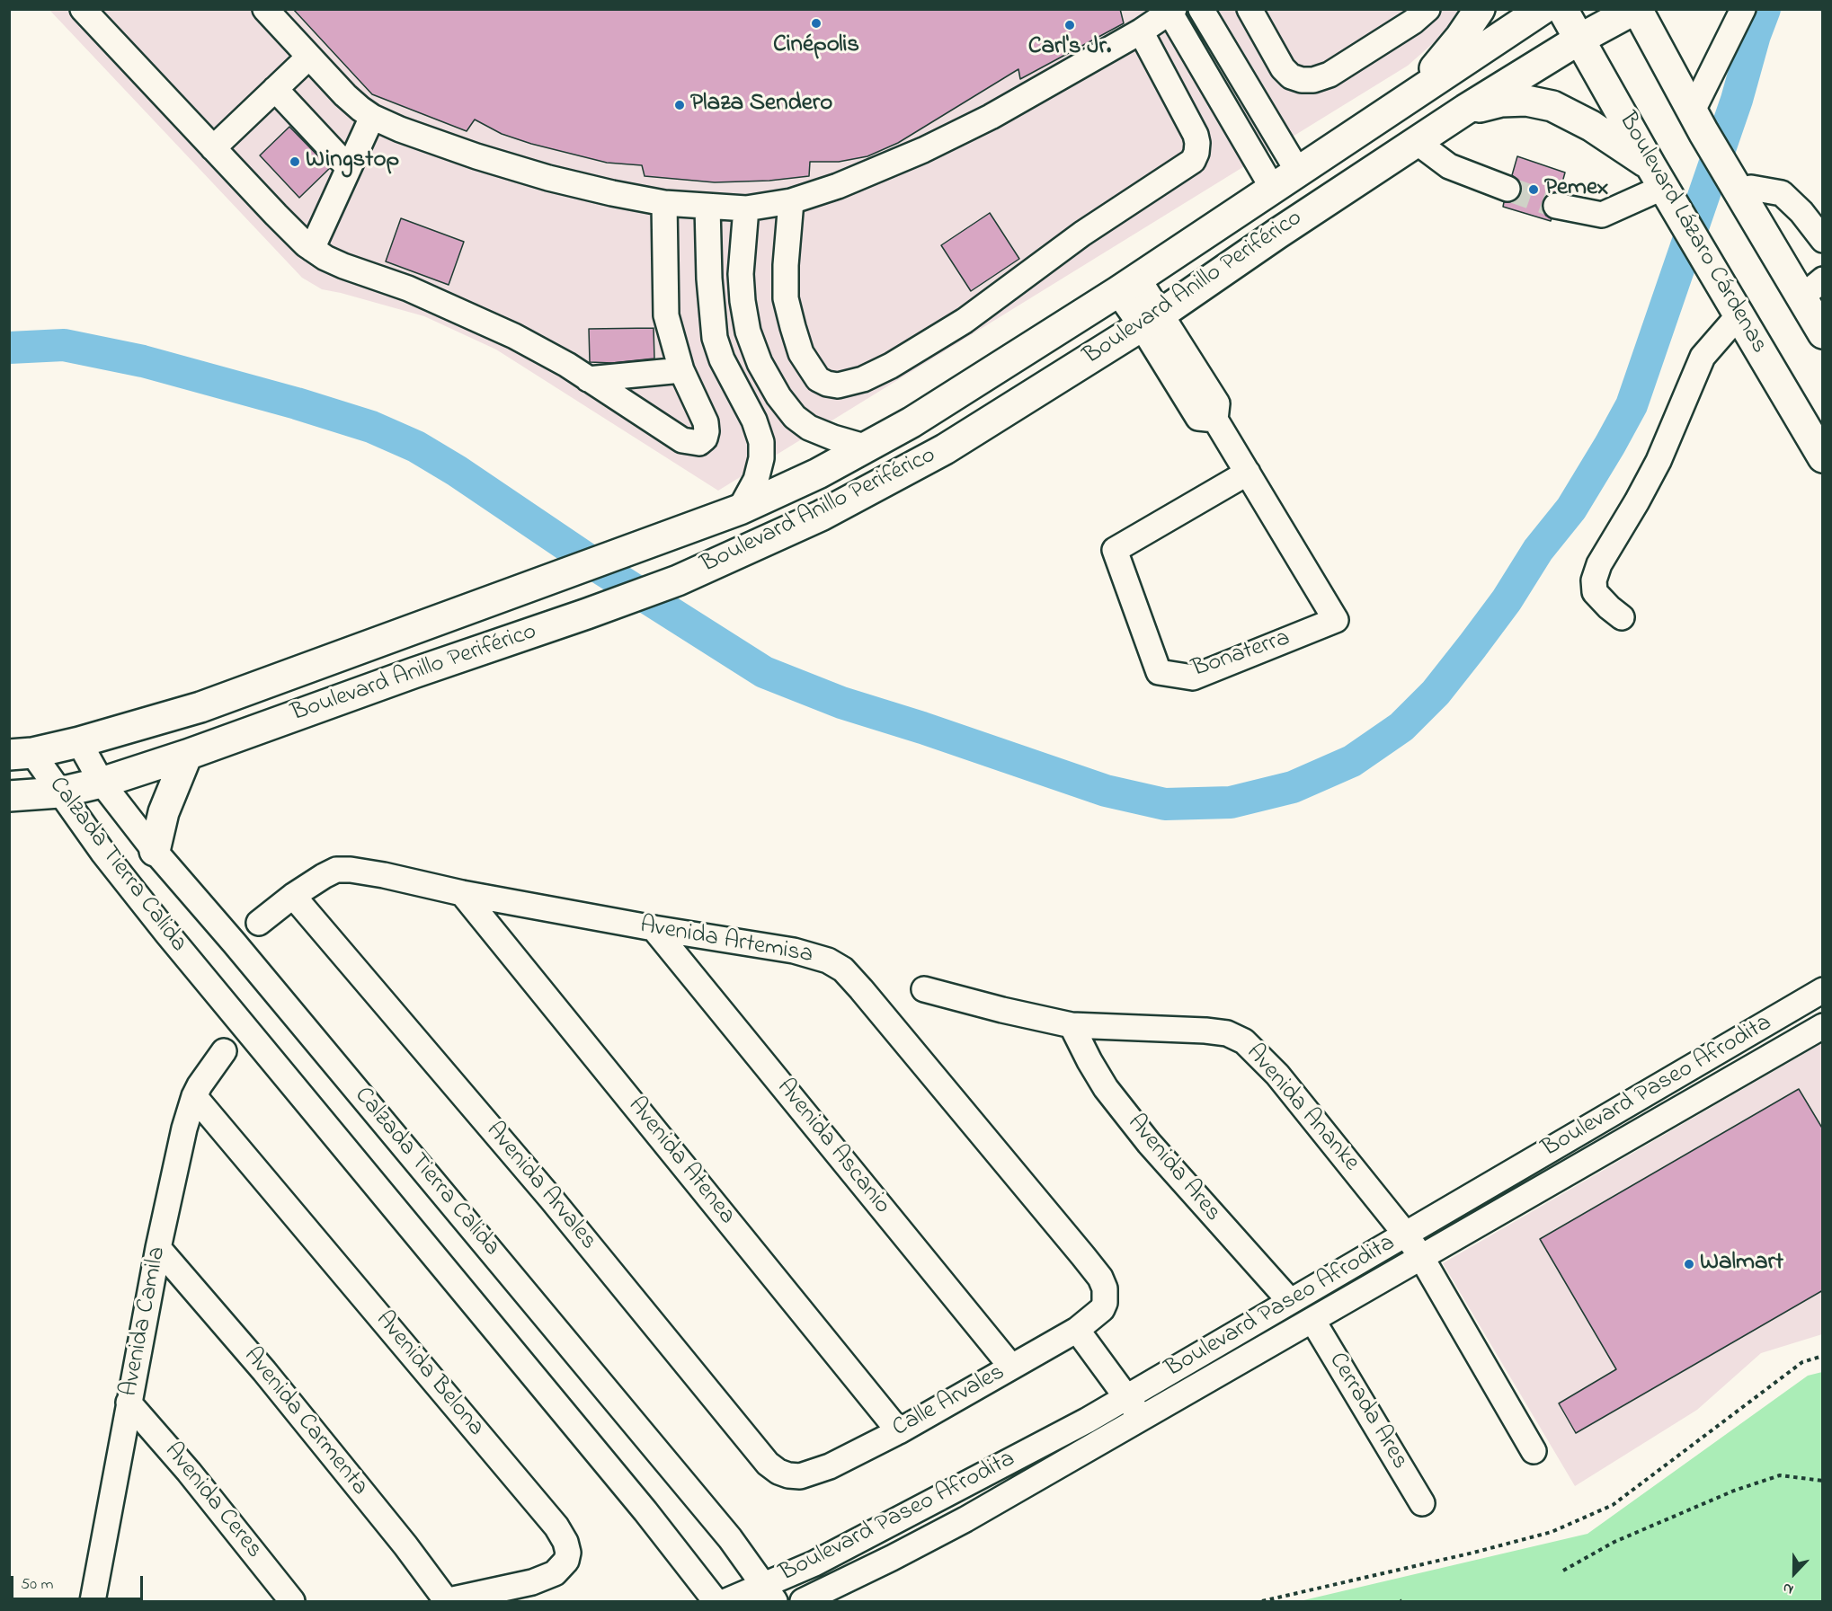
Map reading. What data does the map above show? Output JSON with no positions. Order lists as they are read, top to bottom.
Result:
{
  "streets": {
    "main road": ["Boulevard Lázaro Cárdenas", "Boulevard Anillo Periférico"],
    "street": [
      "Bonaterra",
      "Calzada Tierra Calida",
      "Avenida Artemisa",
      "Boulevard Paseo Afrodita",
      "Avenida Ananke",
      "Avenida Ascanio",
      "Avenida Atenea",
      "Avenida Ares",
      "Avenida Arvales",
      "Avenida Camila",
      "Avenida Belona",
      "Calle Arvales",
      "Cerrada Ares",
      "Avenida Carmenta",
      "Avenida Ceres"
    ]
  },
  "crossings": [
    ["Boulevard Lázaro Cárdenas", "Boulevard Anillo Periférico"],
    ["Boulevard Anillo Periférico", "Bonaterra"],
    ["Boulevard Anillo Periférico", "Calzada Tierra Calida"],
    ["Calzada Tierra Calida", "Boulevard Paseo Afrodita"],
    ["Avenida Artemisa", "Avenida Ascanio"],
    ["Avenida Artemisa", "Avenida Atenea"],
    ["Avenida Artemisa", "Avenida Arvales"],
    ["Avenida Artemisa", "Calle Arvales"],
    ["Boulevard Paseo Afrodita", "Avenida Ananke"],
    ["Boulevard Paseo Afrodita", "Avenida Ares"],
    ["Boulevard Paseo Afrodita", "Cerrada Ares"],
    ["Avenida Ananke", "Avenida Ares"],
    ["Avenida Ascanio", "Calle Arvales"],
    ["Avenida Atenea", "Calle Arvales"],
    ["Avenida Arvales", "Calle Arvales"],
    ["Avenida Camila", "Avenida Belona"],
    ["Avenida Camila", "Avenida Carmenta"],
    ["Avenida Camila", "Avenida Ceres"],
    ["Avenida Belona", "Avenida Carmenta"]
  ],
  "places": [
    "Cinépolis",
    "Carl's Jr.",
    "Plaza Sendero",
    "Wingstop",
    "Pemex",
    "Walmart"
  ],
  "scale_bar": "50 m",
  "north": "bottom"
}
